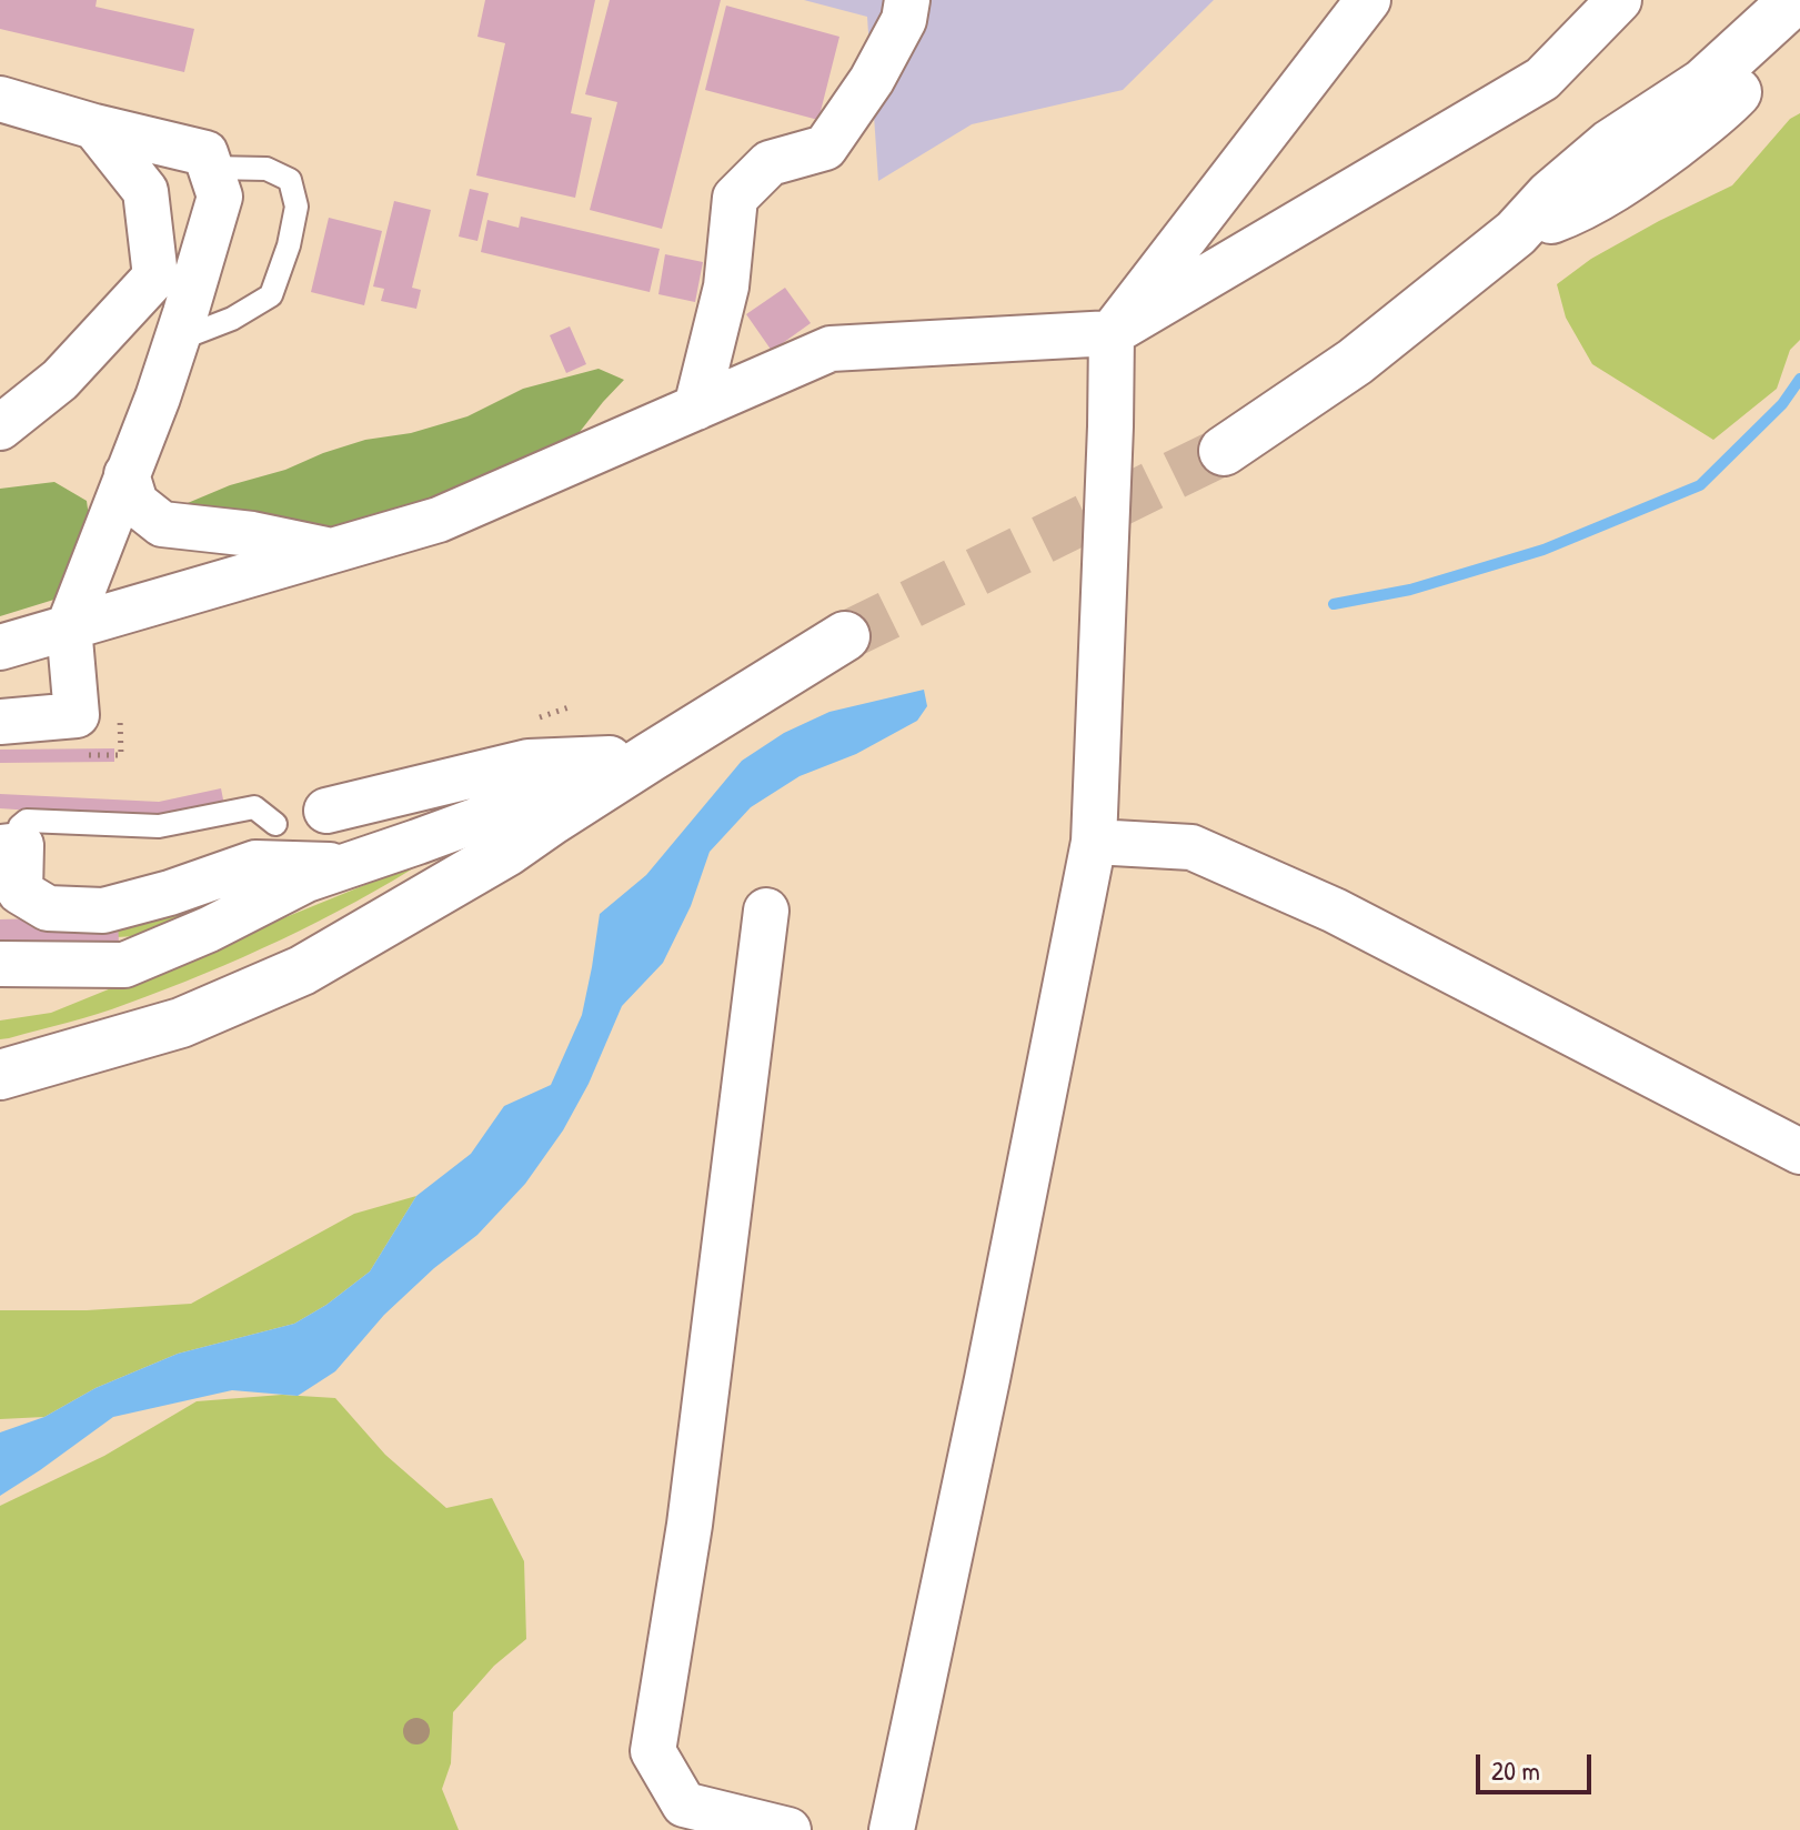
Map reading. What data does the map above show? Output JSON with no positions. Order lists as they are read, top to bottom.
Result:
{
  "scale_bar": "20 m"
}
